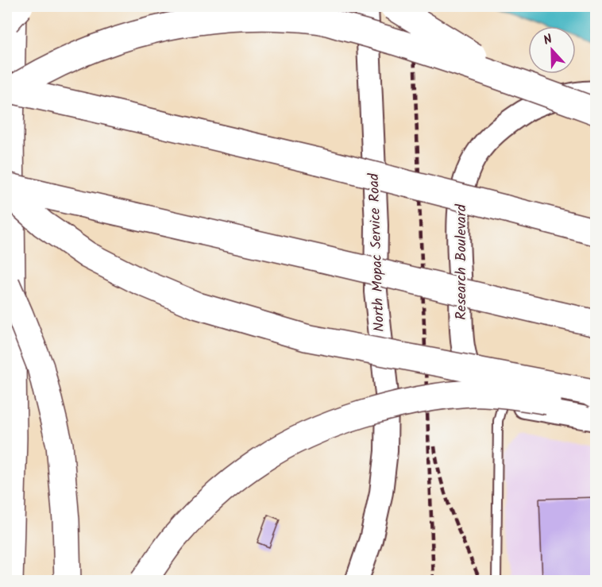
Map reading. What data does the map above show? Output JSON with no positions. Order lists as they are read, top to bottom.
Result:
{
  "streets": {
    "main road": ["North Mopac Service Road", "Research Boulevard"]
  },
  "north": "top"
}
